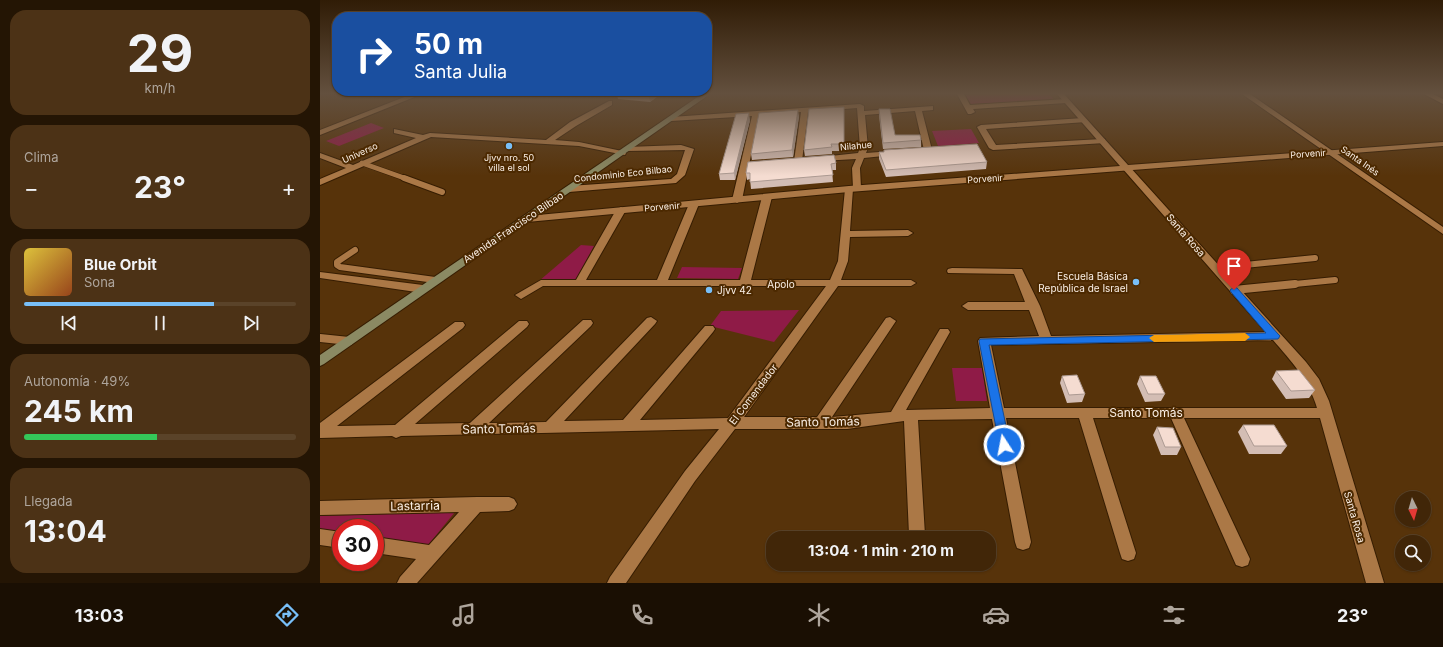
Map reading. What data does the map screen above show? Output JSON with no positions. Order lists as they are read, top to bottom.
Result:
{
  "streets": {
    "main road": ["Avenida Francisco Bilbao"],
    "street": [
      "Nilahue",
      "Universo",
      "Porvenir",
      "Santa Inés",
      "Condominio Eco Bilbao",
      "Santa Rosa",
      "Apolo",
      "El Comendador",
      "Santo Tomás",
      "Lastarria"
    ]
  },
  "crossings": [
    ["Nilahue", "El Comendador"],
    ["Universo", "Condominio Eco Bilbao"],
    ["Universo", "Avenida Francisco Bilbao"],
    ["Porvenir", "Santa Inés"],
    ["Porvenir", "Avenida Francisco Bilbao"],
    ["Porvenir", "Santa Rosa"],
    ["Porvenir", "El Comendador"],
    ["Condominio Eco Bilbao", "Avenida Francisco Bilbao"],
    ["Santa Rosa", "Santo Tomás"],
    ["Apolo", "El Comendador"],
    ["El Comendador", "Santo Tomás"]
  ],
  "places": ["Jjvv nro. 50 villa el sol", "Escuela Básica República de Israel", "Jjvv 42"],
  "north": "bottom",
  "page": {
    "tile": [
      ["29", "km/h"],
      "Clima",
      ["Autonomía · 49%", "245 km"],
      ["Llegada", "13:04"]
    ],
    "turn": ["50 m", "Santa Julia"],
    "heat": ["−", "23°", "+"],
    "song": ["Blue Orbit", "Sona"],
    "limit": "30",
    "trip": "13:04 · 1 min · 210 m",
    "tabs": ["13:03", "23°"]
  }
}
